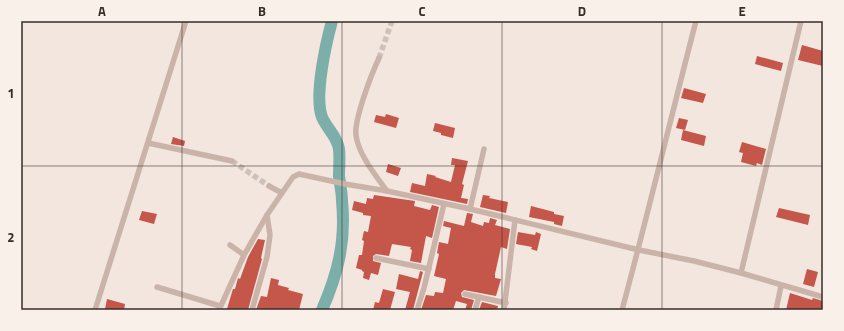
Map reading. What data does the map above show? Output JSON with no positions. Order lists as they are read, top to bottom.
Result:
{
  "grid": {
    "columns": [
      "A",
      "B",
      "C",
      "D",
      "E"
    ],
    "rows": ["1", "2"]
  }
}
